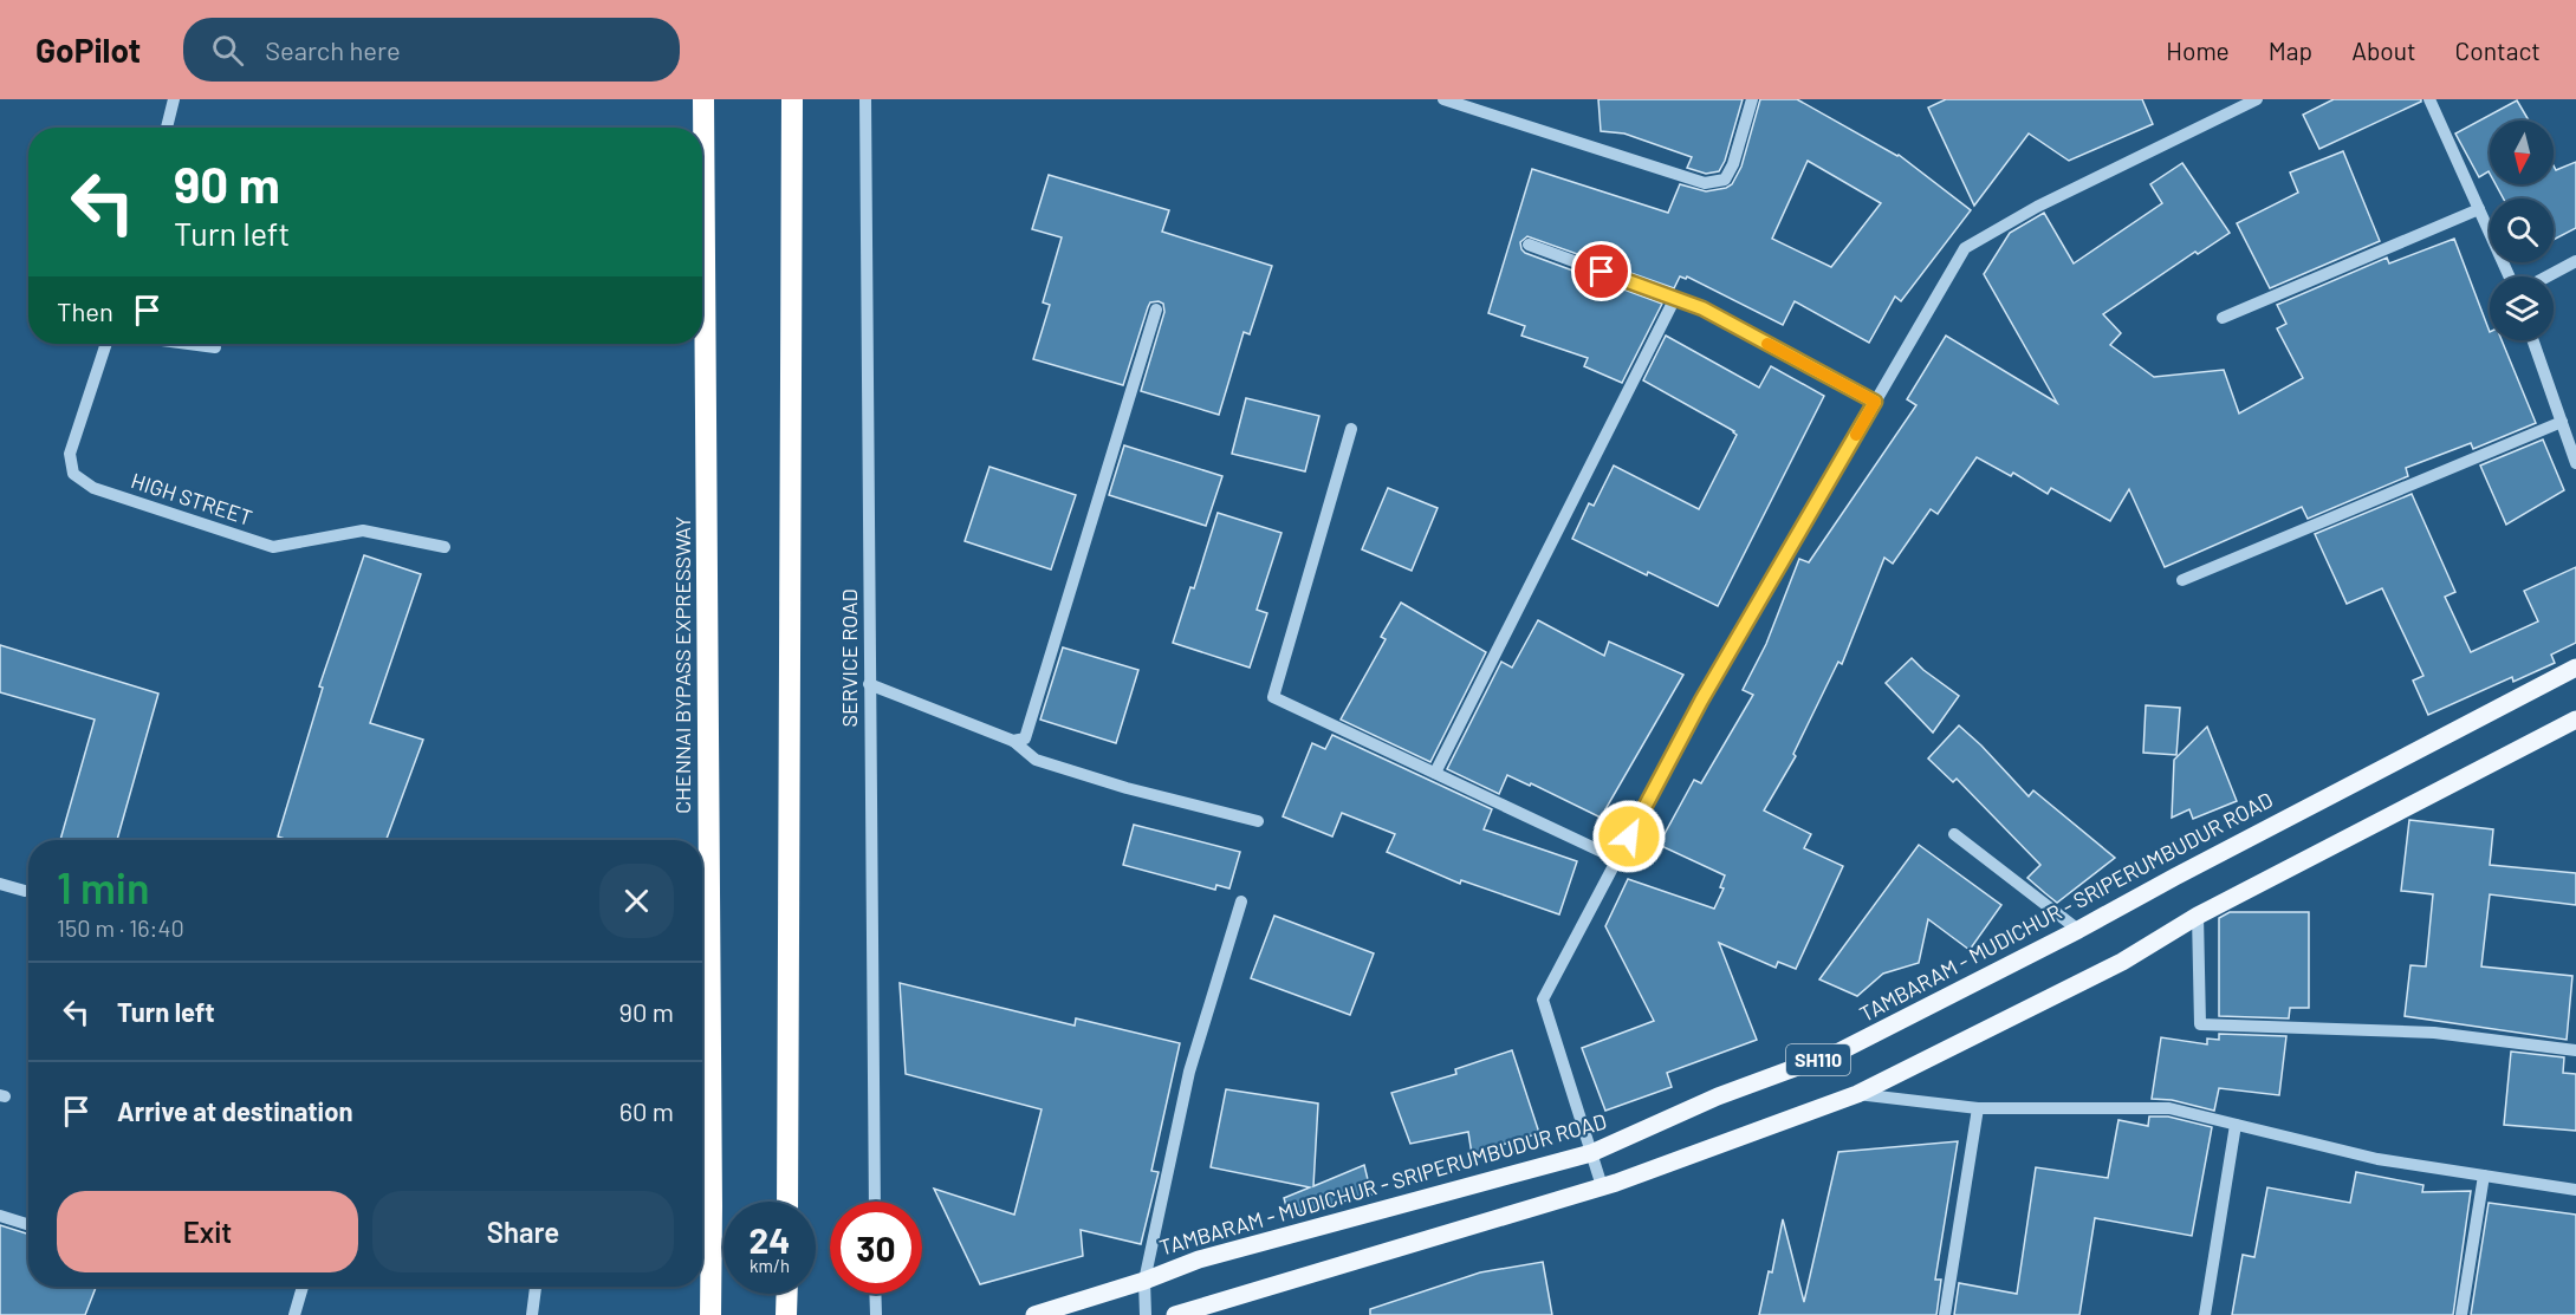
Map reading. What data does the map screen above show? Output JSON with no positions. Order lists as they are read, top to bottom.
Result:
{
  "streets": {
    "highway": ["CHENNAI BYPASS EXPRESSWAY"],
    "main road": ["TAMBARAM - MUDICHUR - SRIPERUMBUDUR ROAD", "SH110"],
    "street": ["HIGH STREET", "SERVICE ROAD"]
  },
  "north": "bottom",
  "page": {
    "header": "GoPilot",
    "search": "Search here",
    "nav": [
      "Home",
      "Map",
      "About",
      "Contact"
    ],
    "turn": ["90 m", "Turn left"],
    "then": "Then",
    "heading": ["1 min", "150 m · 16:40"],
    "list": [
      {
        "name": "Turn left",
        "value": "90 m"
      },
      {
        "name": "Arrive at destination",
        "value": "60 m"
      }
    ],
    "buttons": ["Exit", "Share"],
    "speed": "24 km/h",
    "limit": "30"
  }
}
